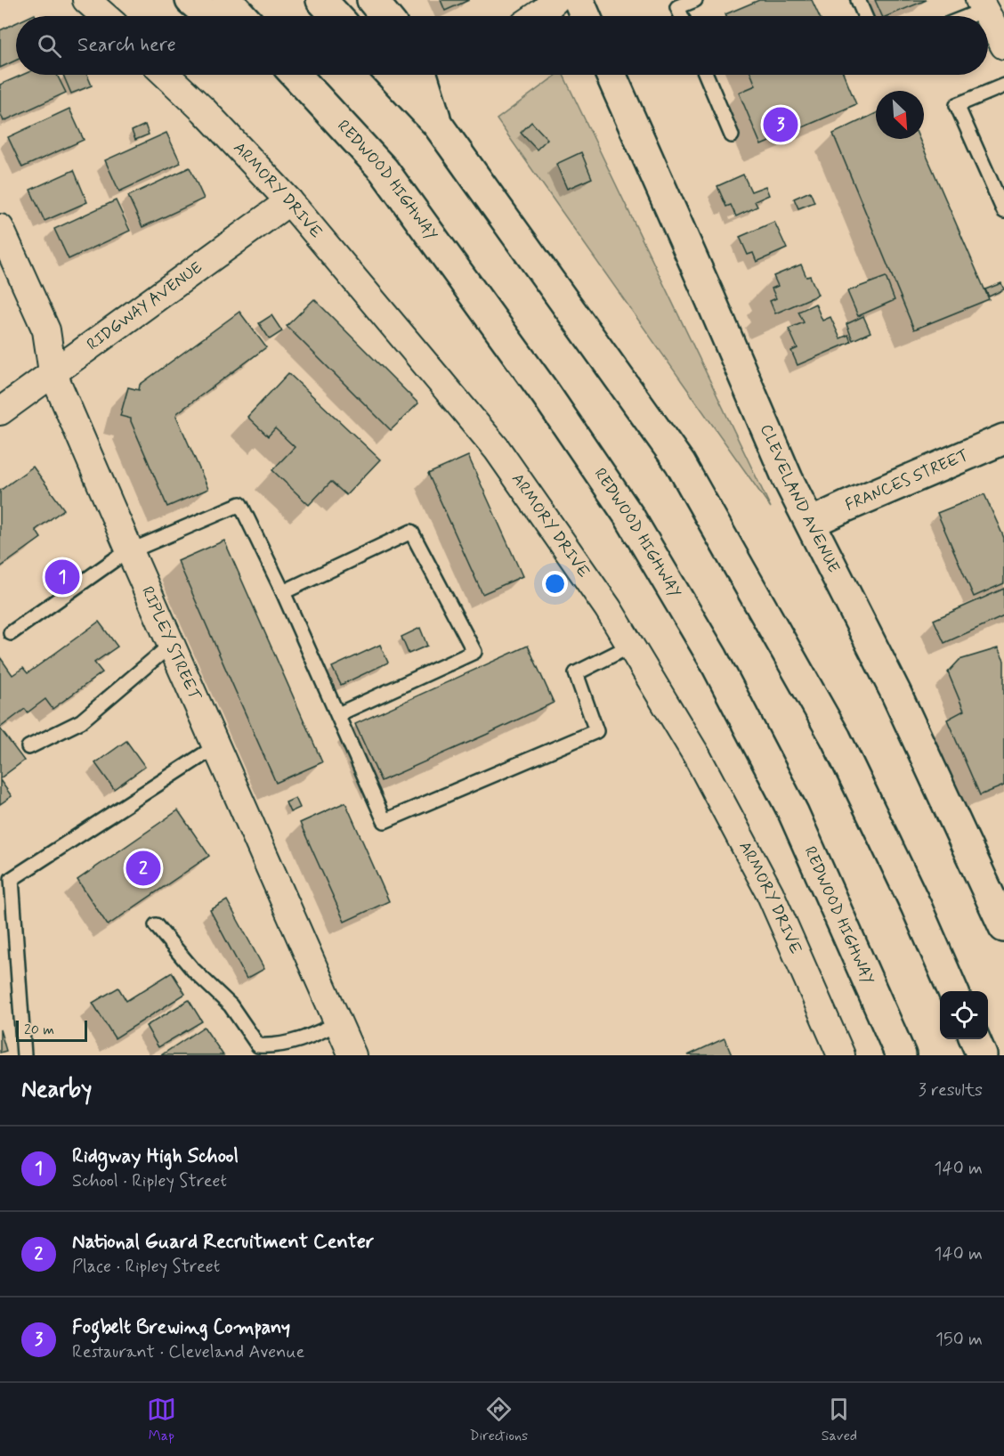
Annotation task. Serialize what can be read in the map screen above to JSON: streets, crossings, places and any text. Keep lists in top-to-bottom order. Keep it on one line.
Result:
{"streets":{"main road":["REDWOOD HIGHWAY","FRANCES STREET","CLEVELAND AVENUE"],"street":["ARMORY DRIVE","RIDGWAY AVENUE","RIPLEY STREET"]},"crossings":[["ARMORY DRIVE","RIDGWAY AVENUE"],["RIDGWAY AVENUE","RIPLEY STREET"],["FRANCES STREET","CLEVELAND AVENUE"]],"scale_bar":"20 m","north":"bottom right","page":{"search":"Search here","pins":["3","1","2"],"scale":"20 m","heading":["Nearby","3 results"],"list":[{"mark":"1","name":"Ridgway High School","note":"School · Ripley Street","value":"140 m"},{"mark":"2","name":"National Guard Recruitment Center","note":"Place · Ripley Street","value":"140 m"},{"mark":"3","name":"Fogbelt Brewing Company","note":"Restaurant · Cleveland Avenue","value":"150 m"}],"nav":["Map","Directions","Saved"]}}
